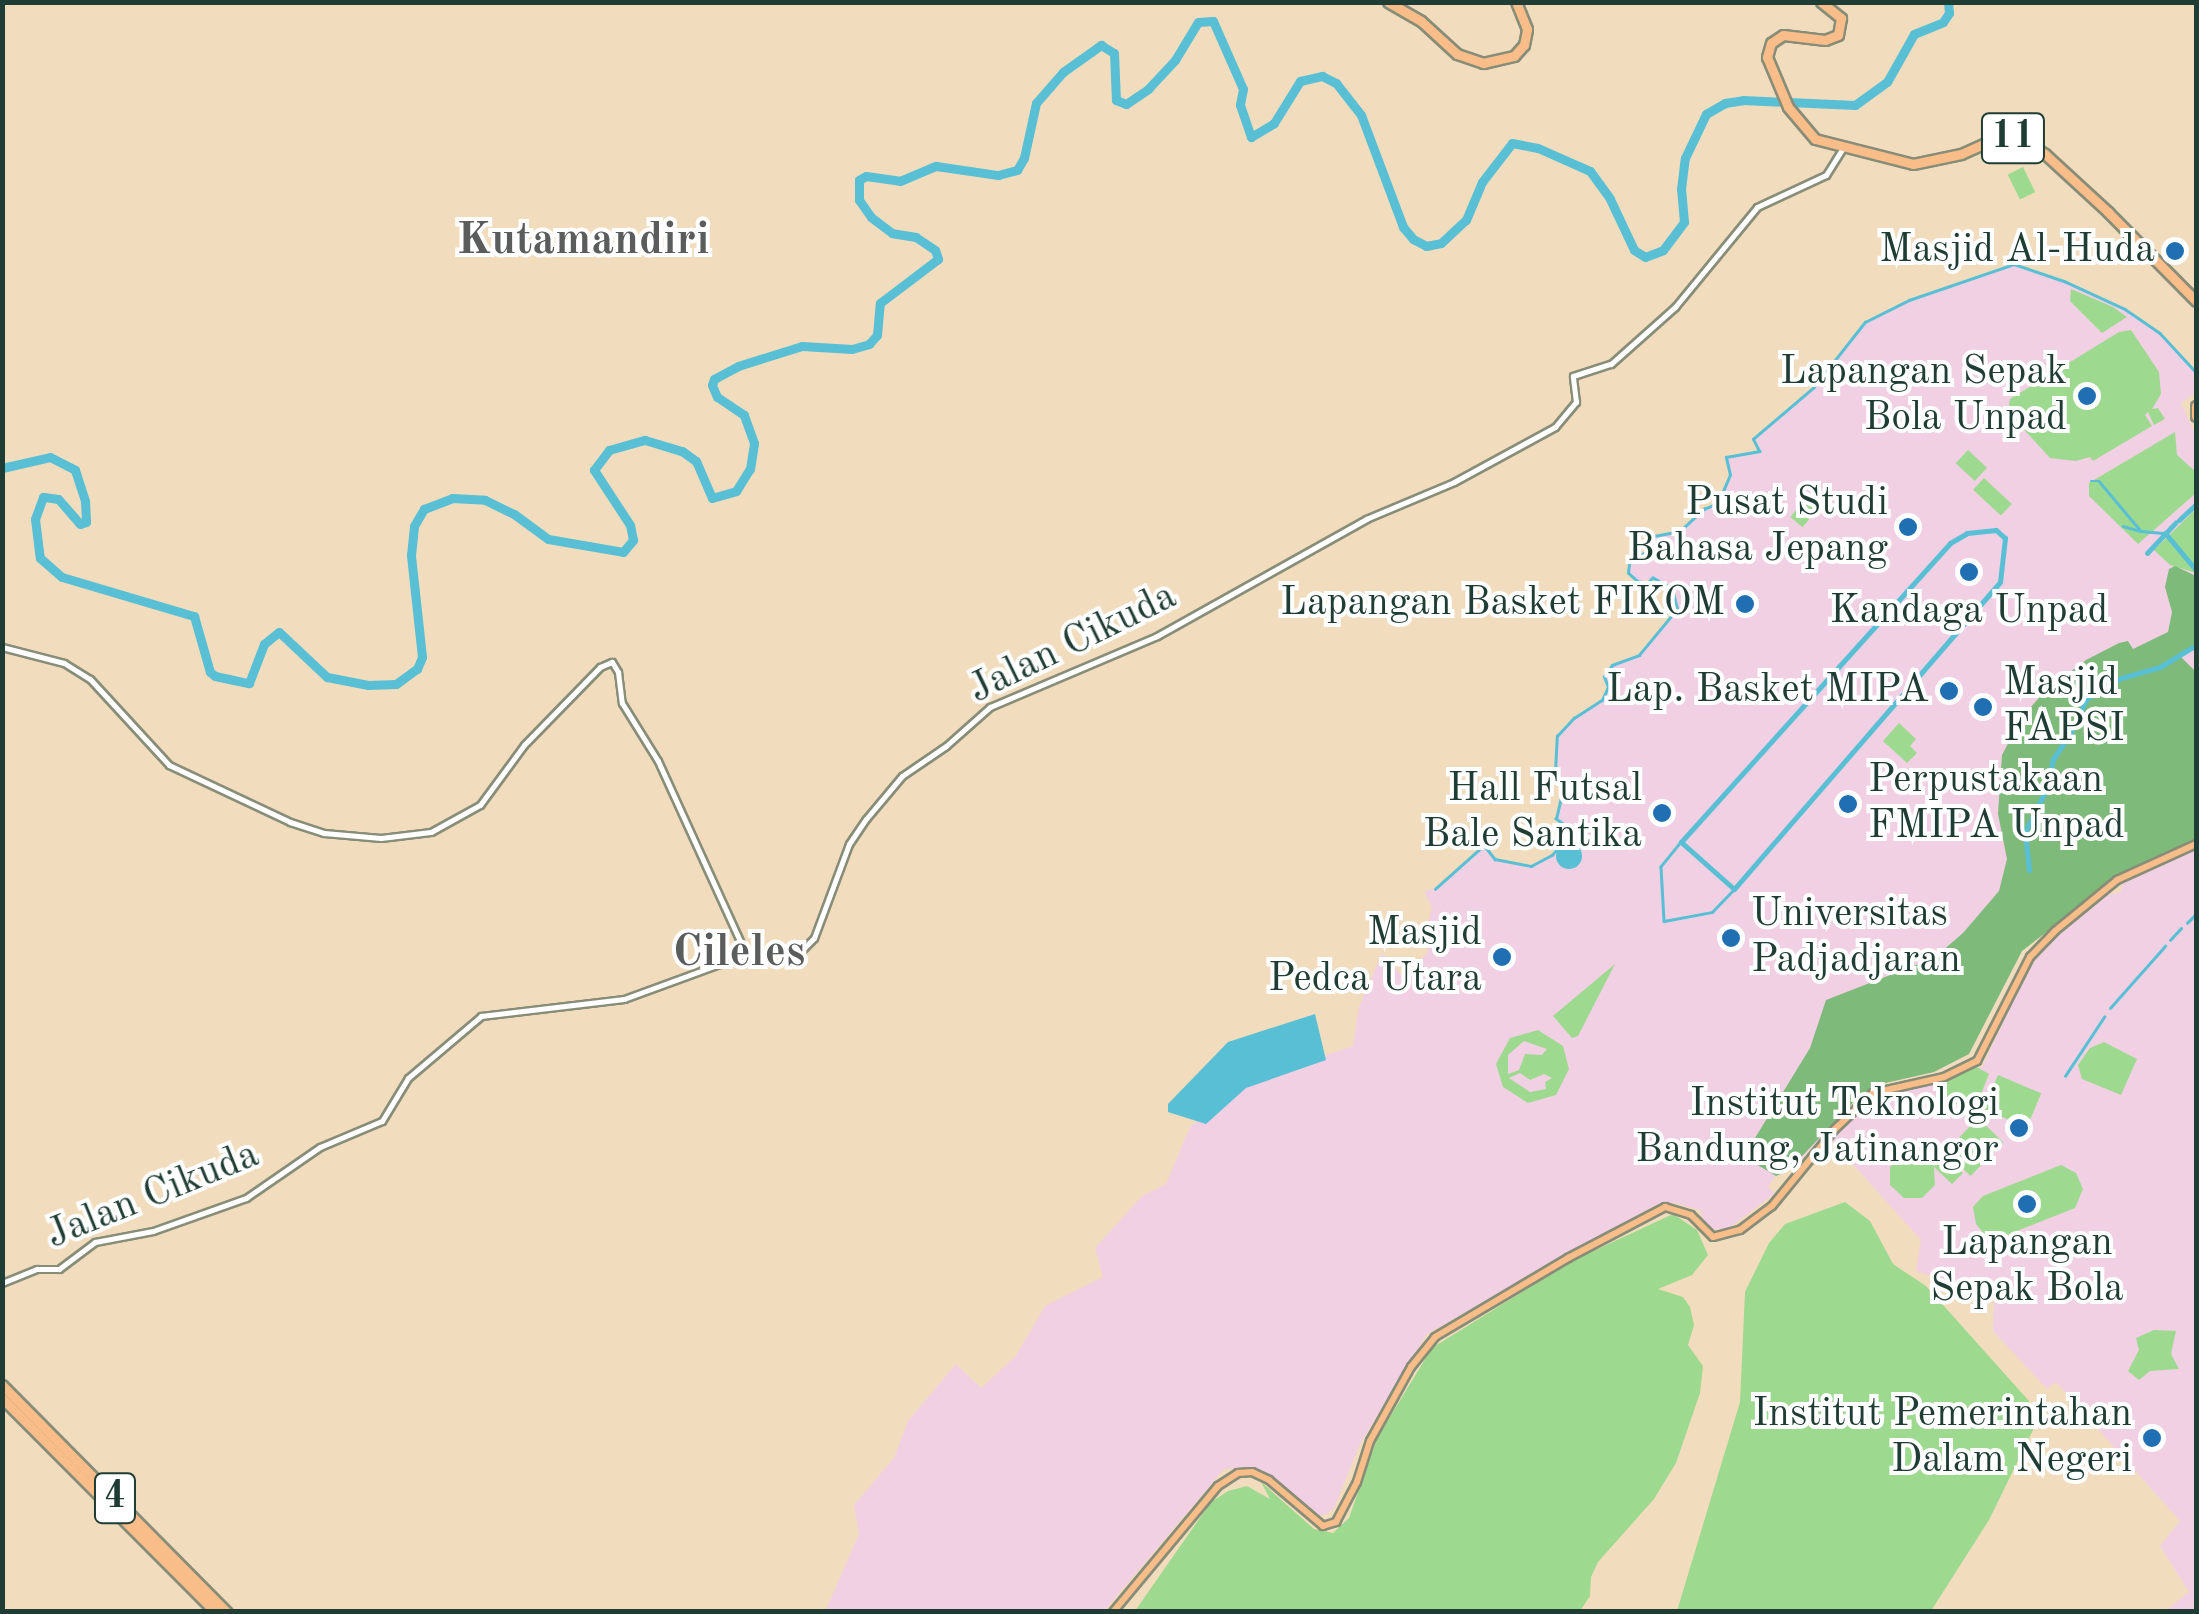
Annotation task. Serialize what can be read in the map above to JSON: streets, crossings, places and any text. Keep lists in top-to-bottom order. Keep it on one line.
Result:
{"streets":{"highway":["11","4"],"street":["Jalan Cikuda"]},"crossings":[["11","Jalan Cikuda"]],"districts":["Kutamandiri","Cileles"],"places":["Masjid Al-Huda","Lapangan Sepak Bola Unpad","Pusat Studi Bahasa Jepang","Kandaga Unpad","Lapangan Basket FIKOM","Lap. Basket MIPA","Masjid FAPSI","Perpustakaan FMIPA Unpad","Hall Futsal Bale Santika","Universitas Padjadjaran","Masjid Pedca Utara","Institut Teknologi Bandung, Jatinangor","Lapangan Sepak Bola","Institut Pemerintahan Dalam Negeri"]}
